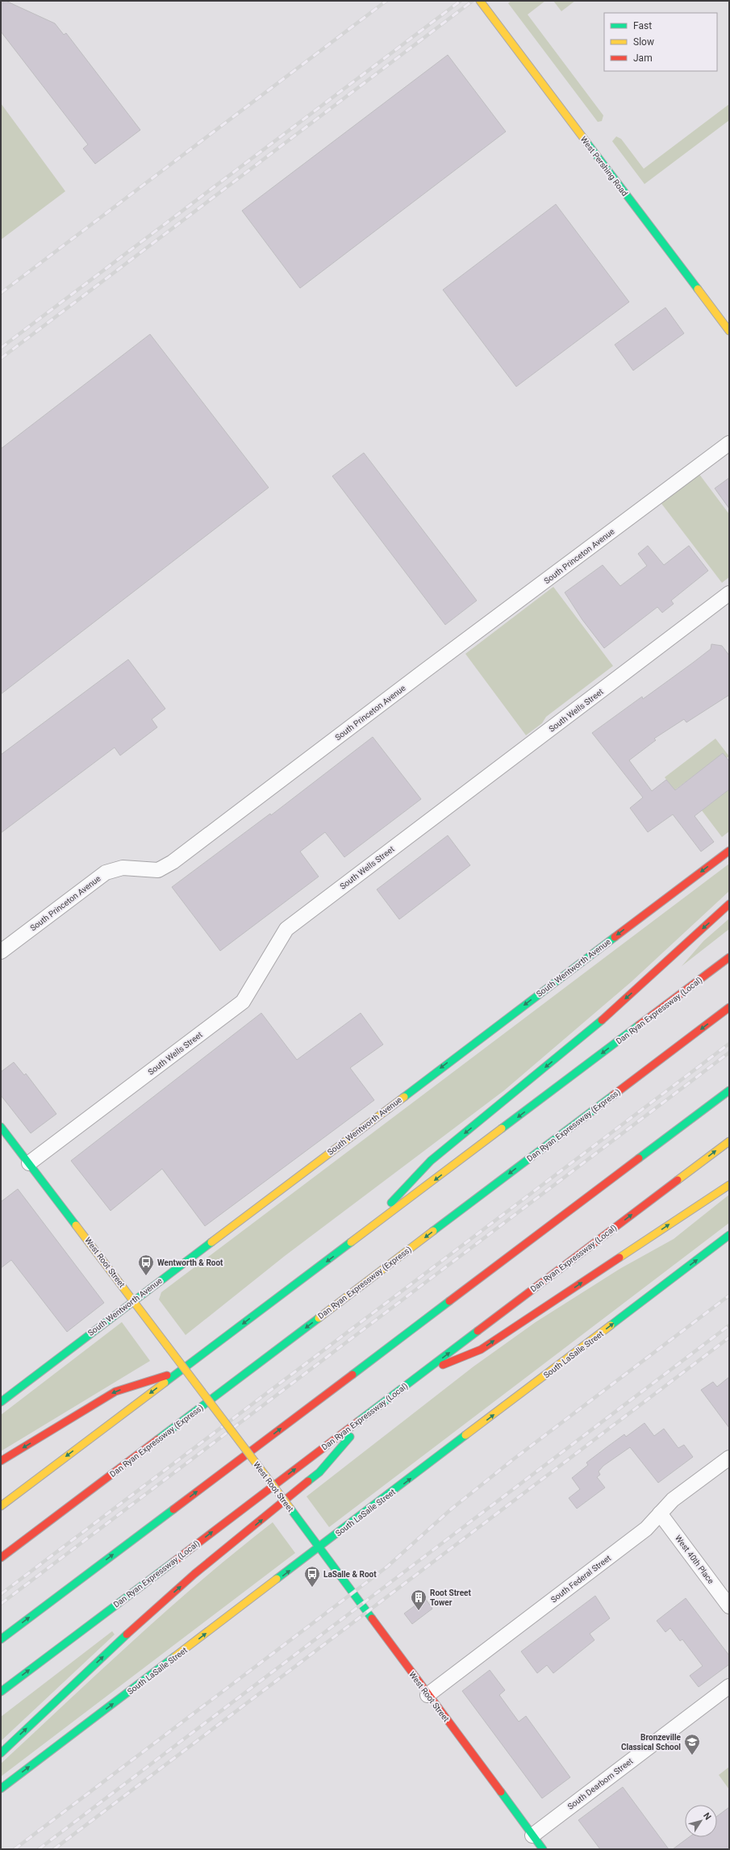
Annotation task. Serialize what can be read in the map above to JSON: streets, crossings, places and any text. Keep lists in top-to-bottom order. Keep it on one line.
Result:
{"streets":{"main road":["West Pershing Road","South Wentworth Avenue","Dan Ryan Expressway (Local)","Dan Ryan Expressway (Express)","West Root Street","South LaSalle Street"],"street":["South Princeton Avenue","South Wells Street","West 40th Place","South Federal Street","South Dearborn Street"]},"crossings":[["South Wells Street","West Root Street"],["South Wentworth Avenue","West Root Street"],["West Root Street","South LaSalle Street"],["West Root Street","South Federal Street"],["West Root Street","South Dearborn Street"],["West 40th Place","South Federal Street"]],"places":{"bus stop":["Wentworth & Root","LaSalle & Root"],"building":["Root Street Tower"],"school or university":["Bronzeville Classical School"]},"legend":["Fast","Slow","Jam"],"north":"top right"}
